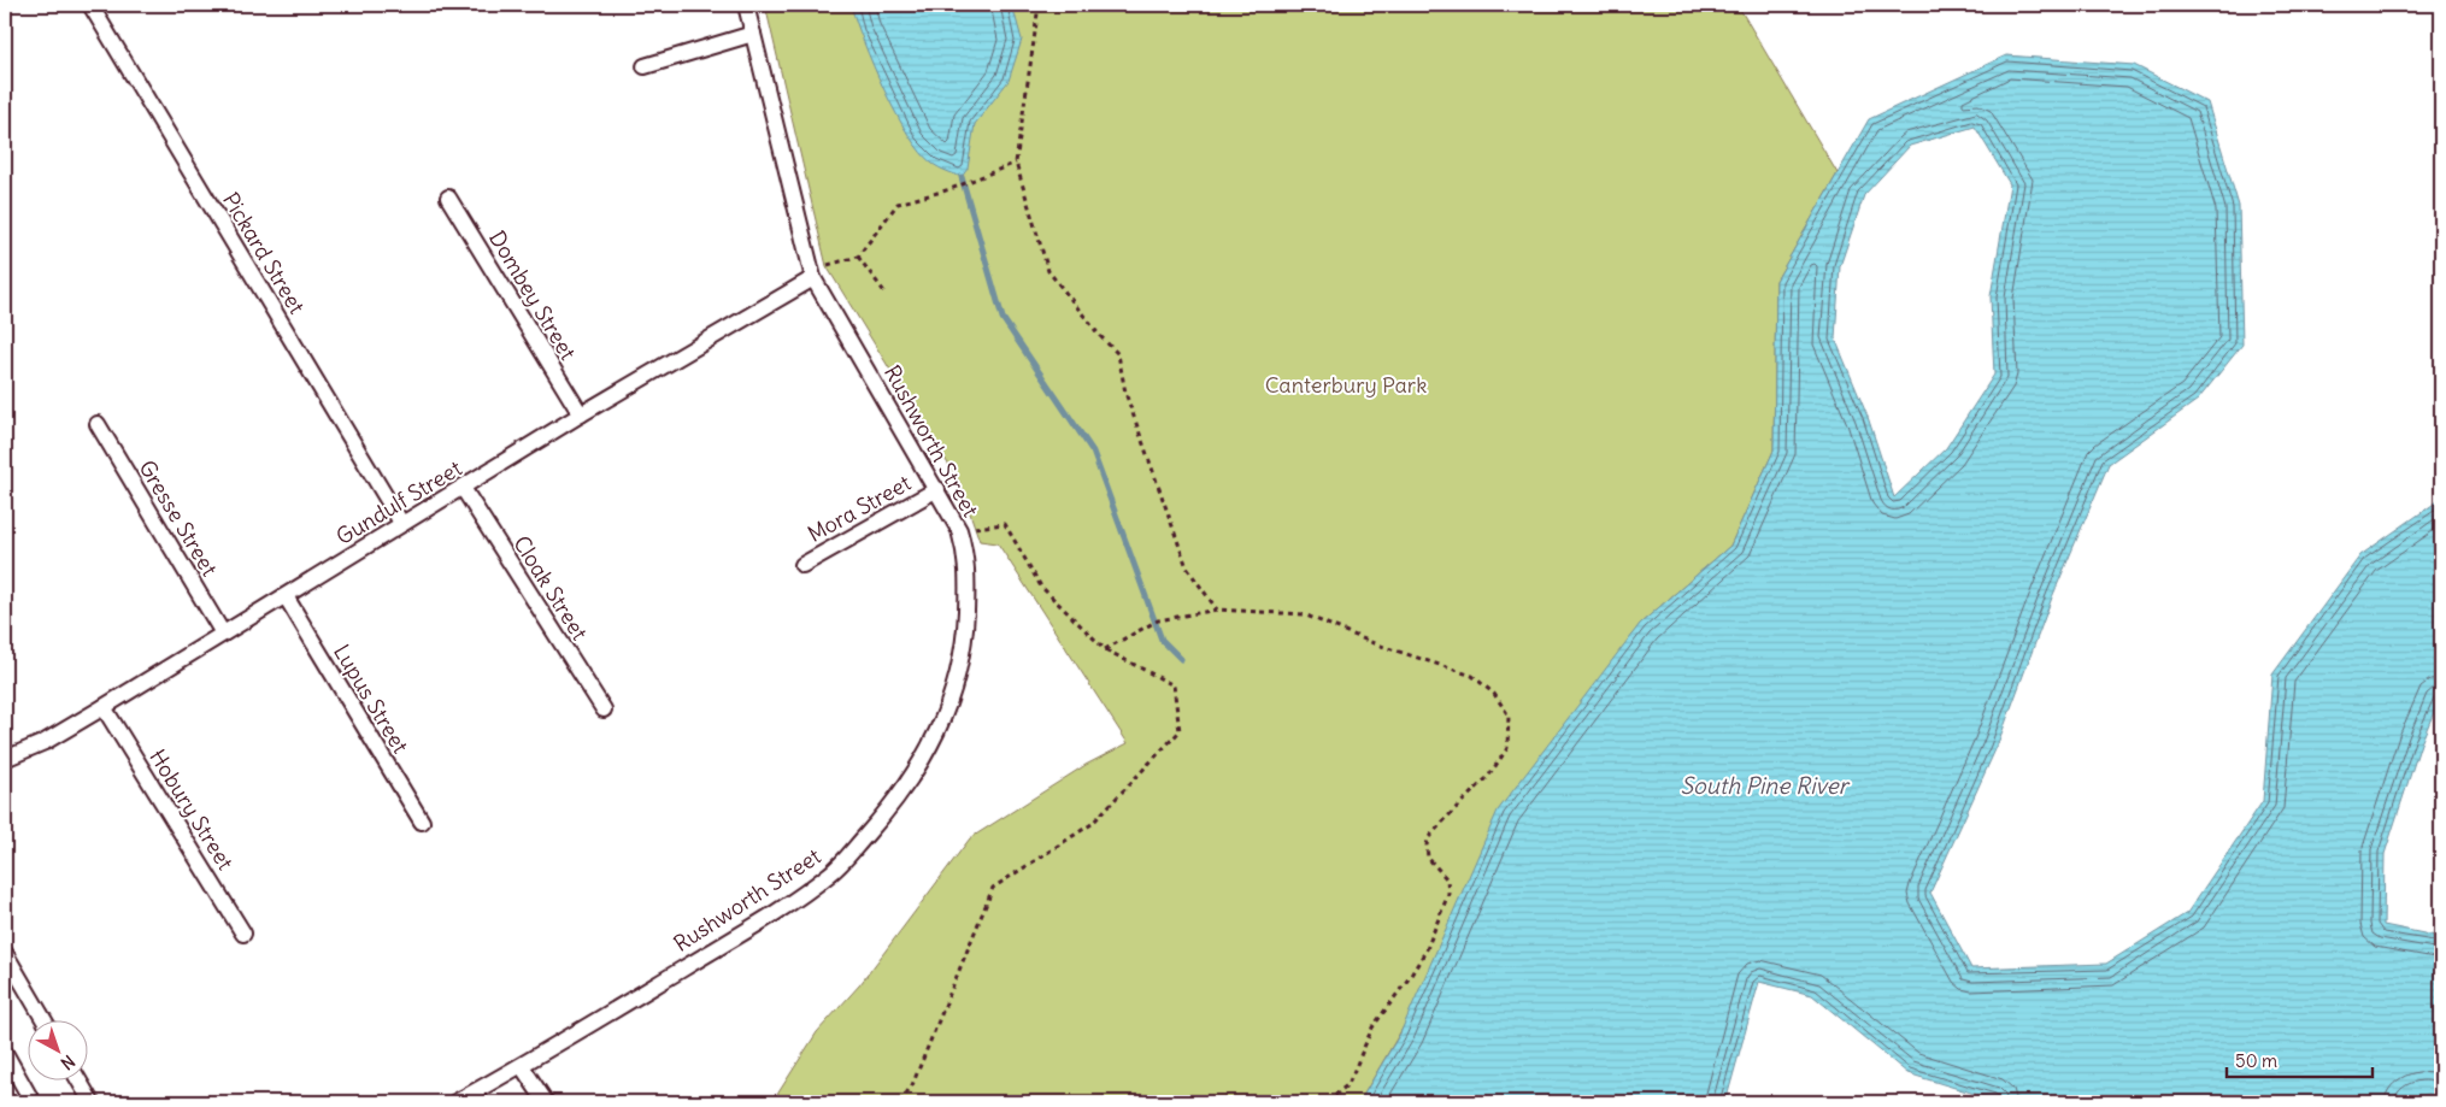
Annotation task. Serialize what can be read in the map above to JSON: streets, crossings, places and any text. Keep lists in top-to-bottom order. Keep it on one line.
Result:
{"streets":{"street":["Pickard Street","Dombey Street","Rushworth Street","Gundulf Street","Mora Street","Gresse Street","Cloak Street","Lupus Street","Hobury Street"]},"crossings":[["Pickard Street","Gundulf Street"],["Dombey Street","Gundulf Street"],["Rushworth Street","Gundulf Street"],["Rushworth Street","Mora Street"],["Gundulf Street","Gresse Street"],["Gundulf Street","Cloak Street"],["Gundulf Street","Lupus Street"],["Gundulf Street","Hobury Street"]],"water":["South Pine River"],"parks":["Canterbury Park"],"scale_bar":"50 m","north":"bottom right"}
